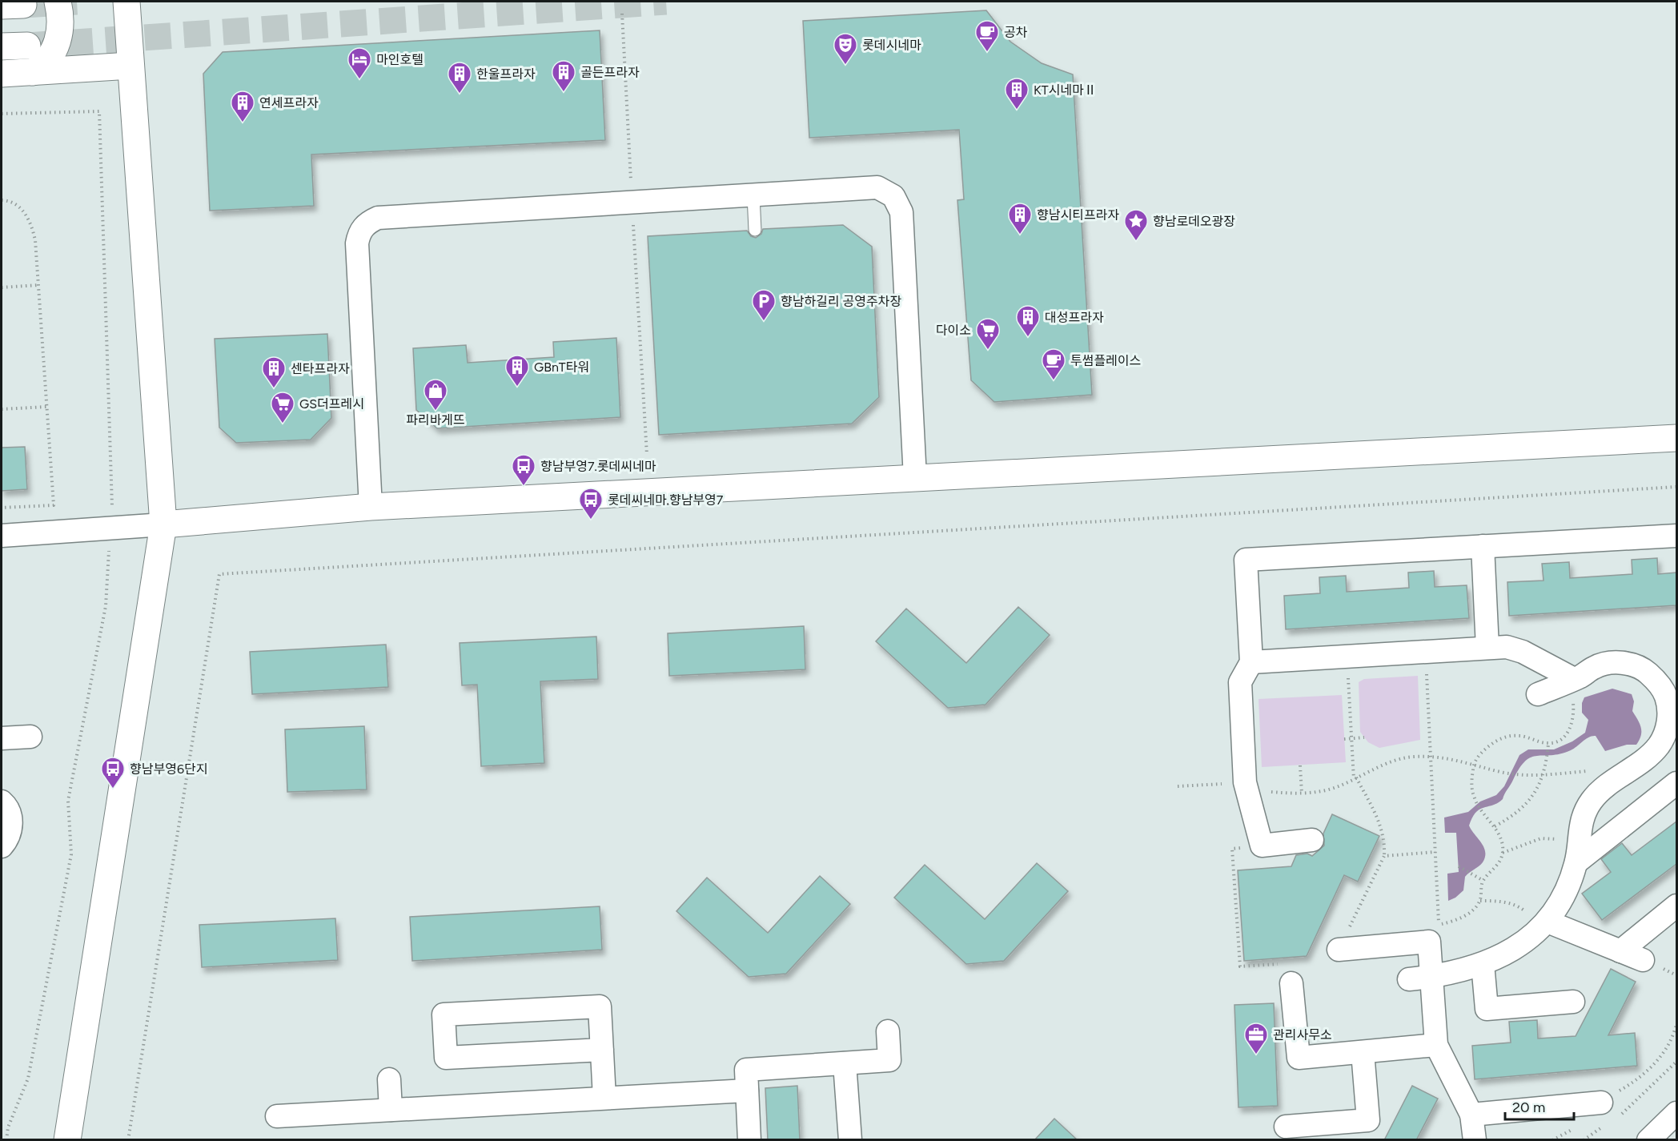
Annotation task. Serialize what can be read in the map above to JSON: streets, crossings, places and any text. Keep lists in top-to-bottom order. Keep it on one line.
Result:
{"places":{"cafe":["공차","투썸플레이스"],"theatre":["롯데시네마"],"hotel":["마인호텔"],"building":["골든프라자","한울프라자","KT시네마Ⅱ","연세프라자","향남시티프라자","대성프라자","GBnT타워","센타프라자"],"place":["향남로데오광장"],"parking":["향남하길리 공영주차장"],"supermarket":["다이소","GS더프레시"],"shop":["파리바게뜨"],"bus stop":["향남부영7.롯데씨네마","롯데씨네마.향남부영7","향남부영6단지"],"office":["관리사무소"]},"scale_bar":"20 m"}
